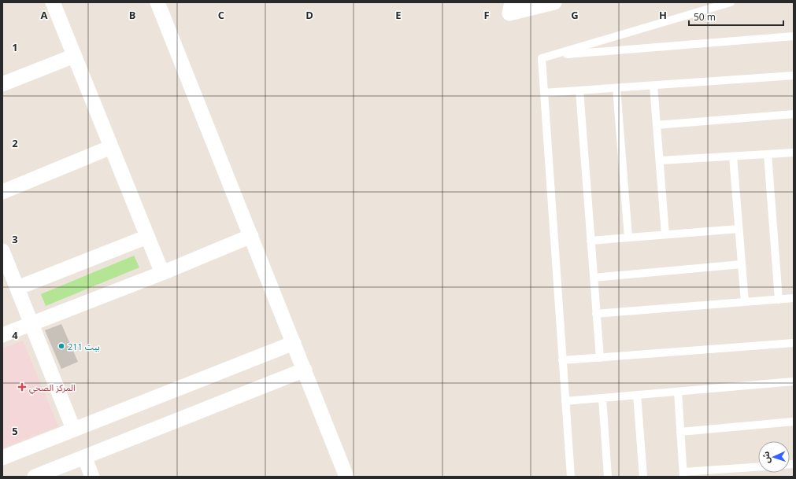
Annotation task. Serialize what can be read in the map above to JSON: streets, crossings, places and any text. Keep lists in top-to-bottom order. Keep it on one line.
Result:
{"places":{"other":["بيت 211"],"health":["المركز الصحي"]},"scale_bar":"50 m","north":"left","grid":{"columns":["A","B","C","D","E","F","G","H"],"rows":["1","2","3","4","5"]}}
